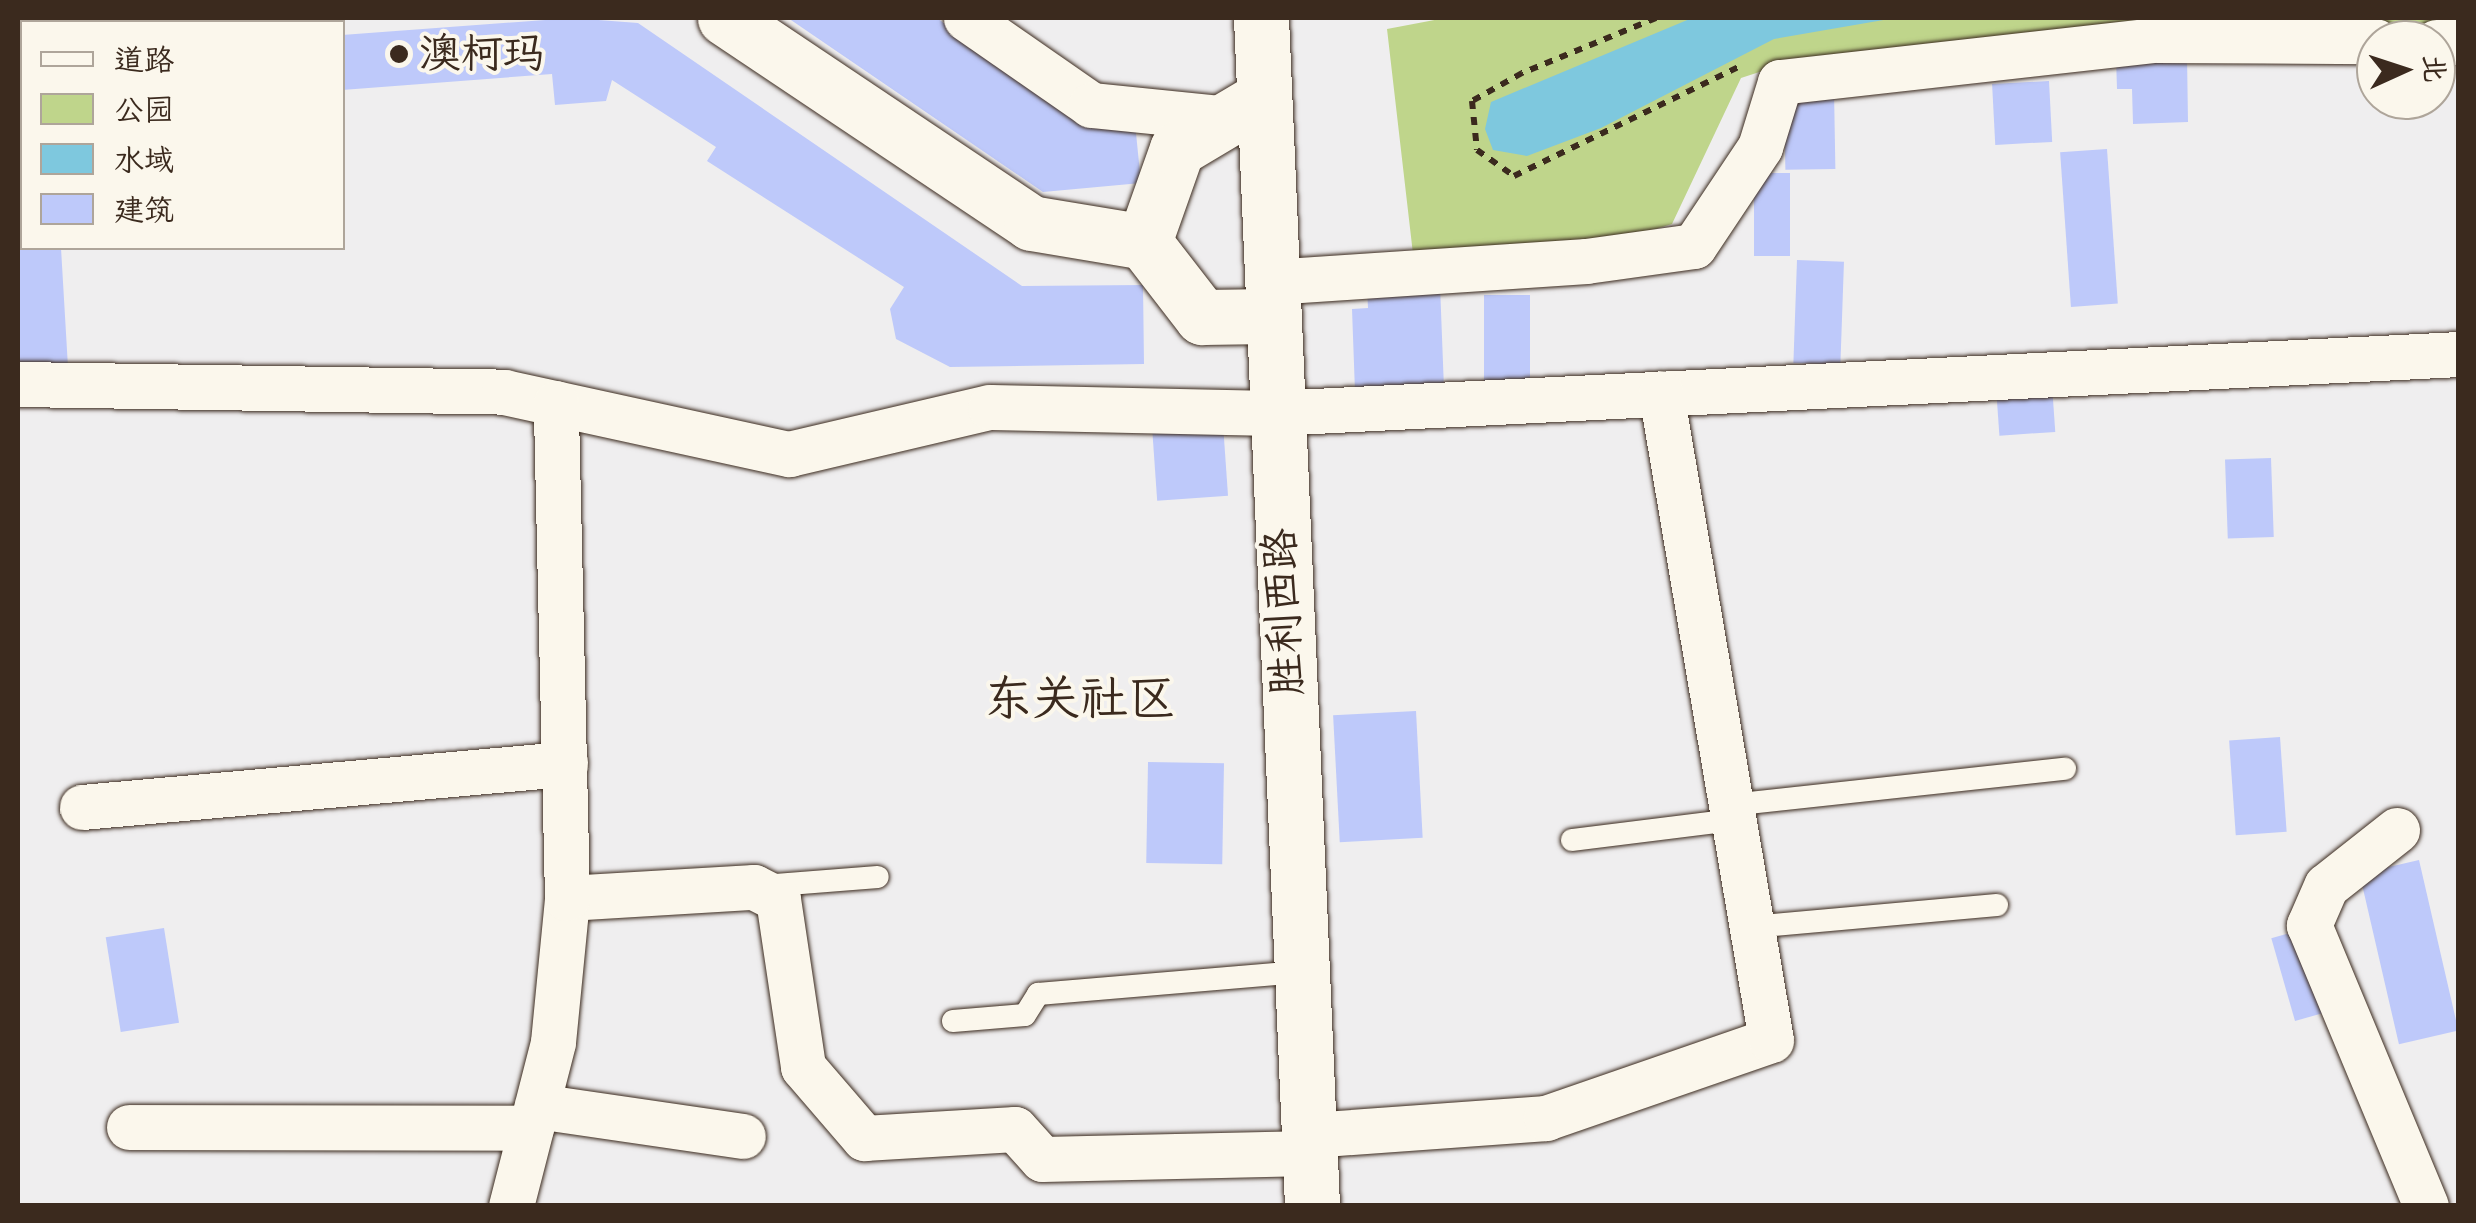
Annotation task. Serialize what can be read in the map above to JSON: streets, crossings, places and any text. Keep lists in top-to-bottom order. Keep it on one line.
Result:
{"streets":{"main road":["胜利西路"]},"districts":["东关社区"],"places":["澳柯玛"],"legend":["道路","公园","水域","建筑"],"north":"right"}
